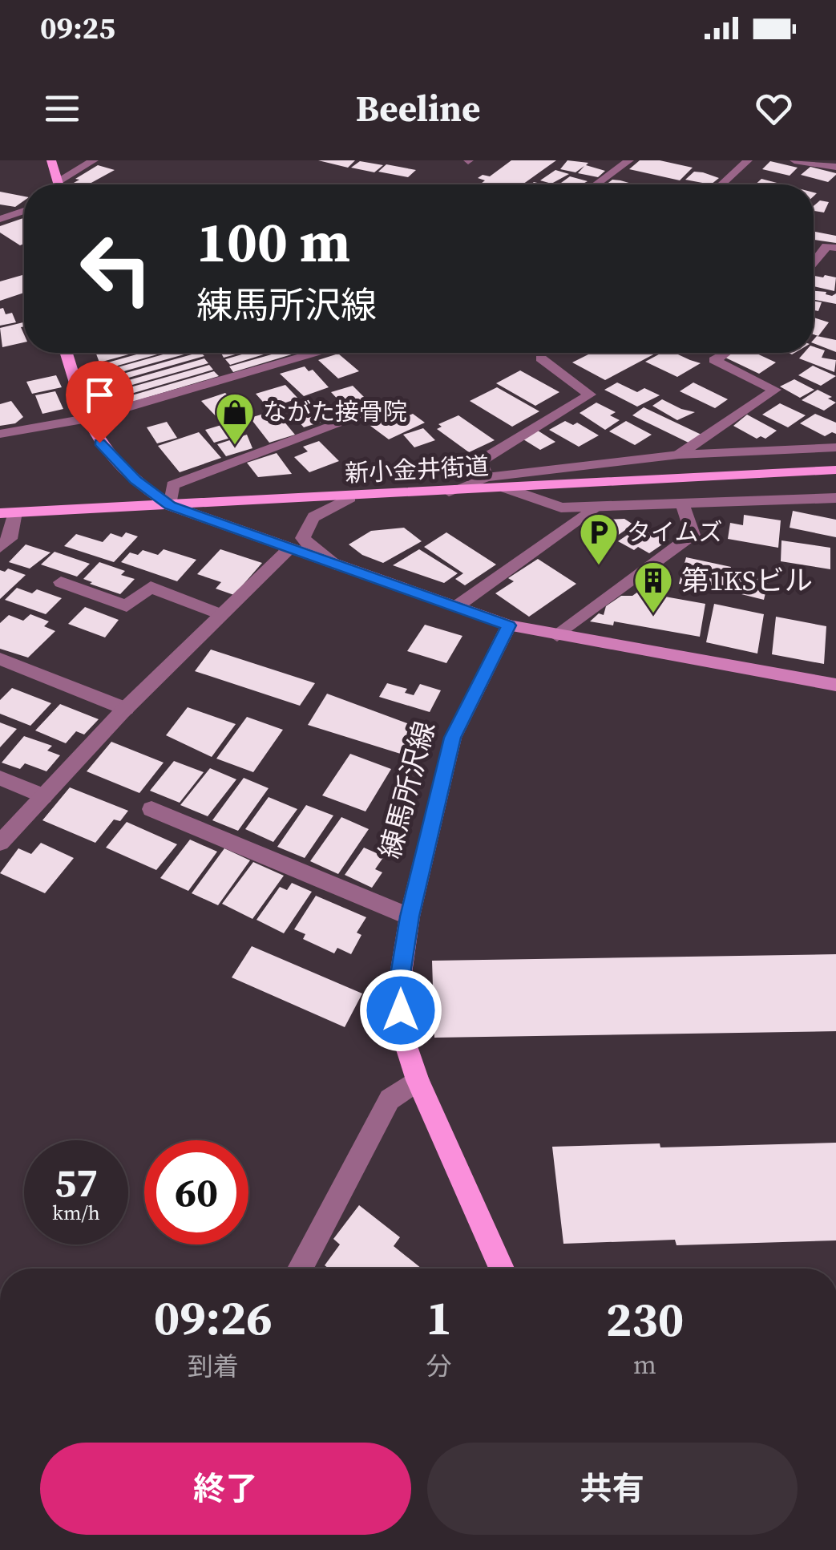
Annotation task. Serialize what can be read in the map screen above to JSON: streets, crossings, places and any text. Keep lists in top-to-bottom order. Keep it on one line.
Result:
{"streets":{"main road":["新小金井街道","練馬所沢線"]},"places":{"shop":["ながた接骨院"],"parking":["タイムズ"],"building":["第1KSビル"]},"page":{"status":"09:25","header":"Beeline","turn":["100 m","練馬所沢線"],"speed":"57 km/h","limit":"60","eta":["09:26","到着","1","分","230","m"],"buttons":["終了","共有"]}}
